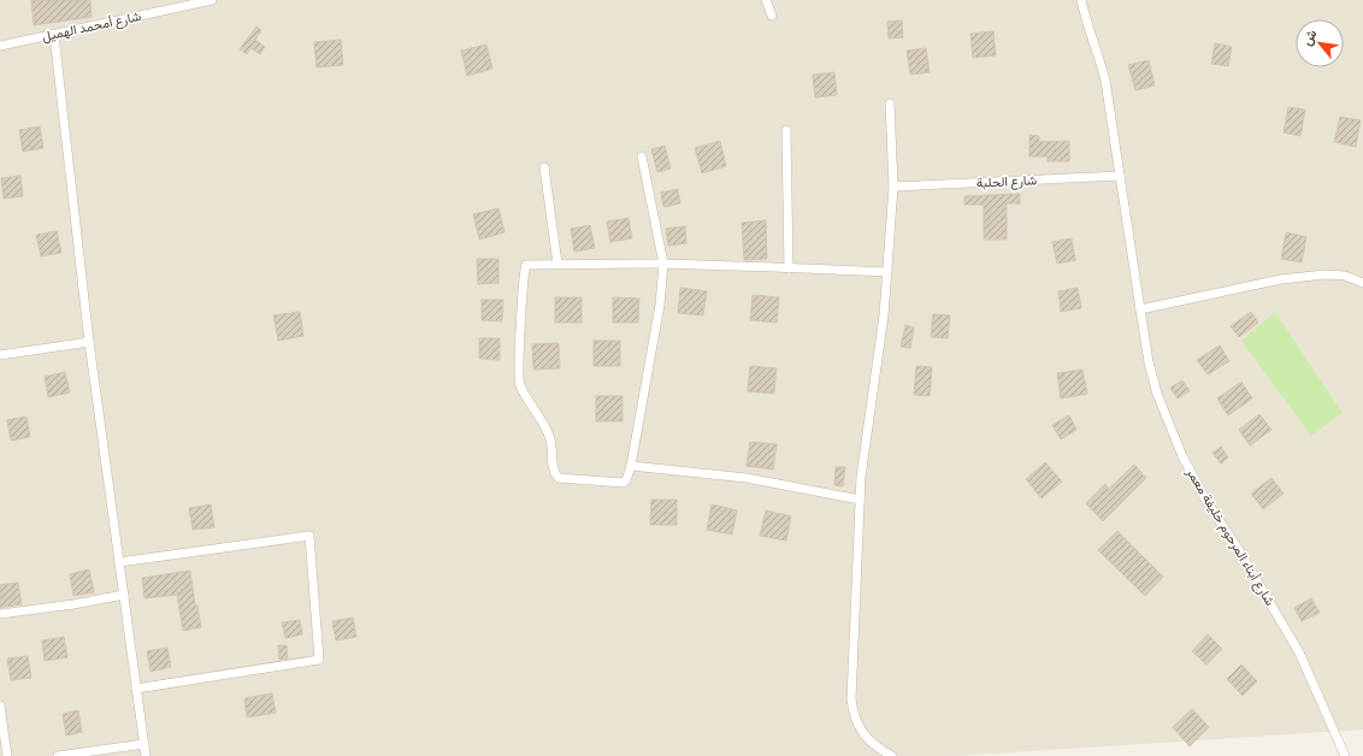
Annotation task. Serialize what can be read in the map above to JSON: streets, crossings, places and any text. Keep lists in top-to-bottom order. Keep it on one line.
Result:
{"streets":{"street":["شارع أمحمد الهميل","شارع الحلبة","شارع أبناء المرحوم خليفة معمر"]},"crossings":[["شارع الحلبة","شارع أبناء المرحوم خليفة معمر"]],"north":"top left"}
